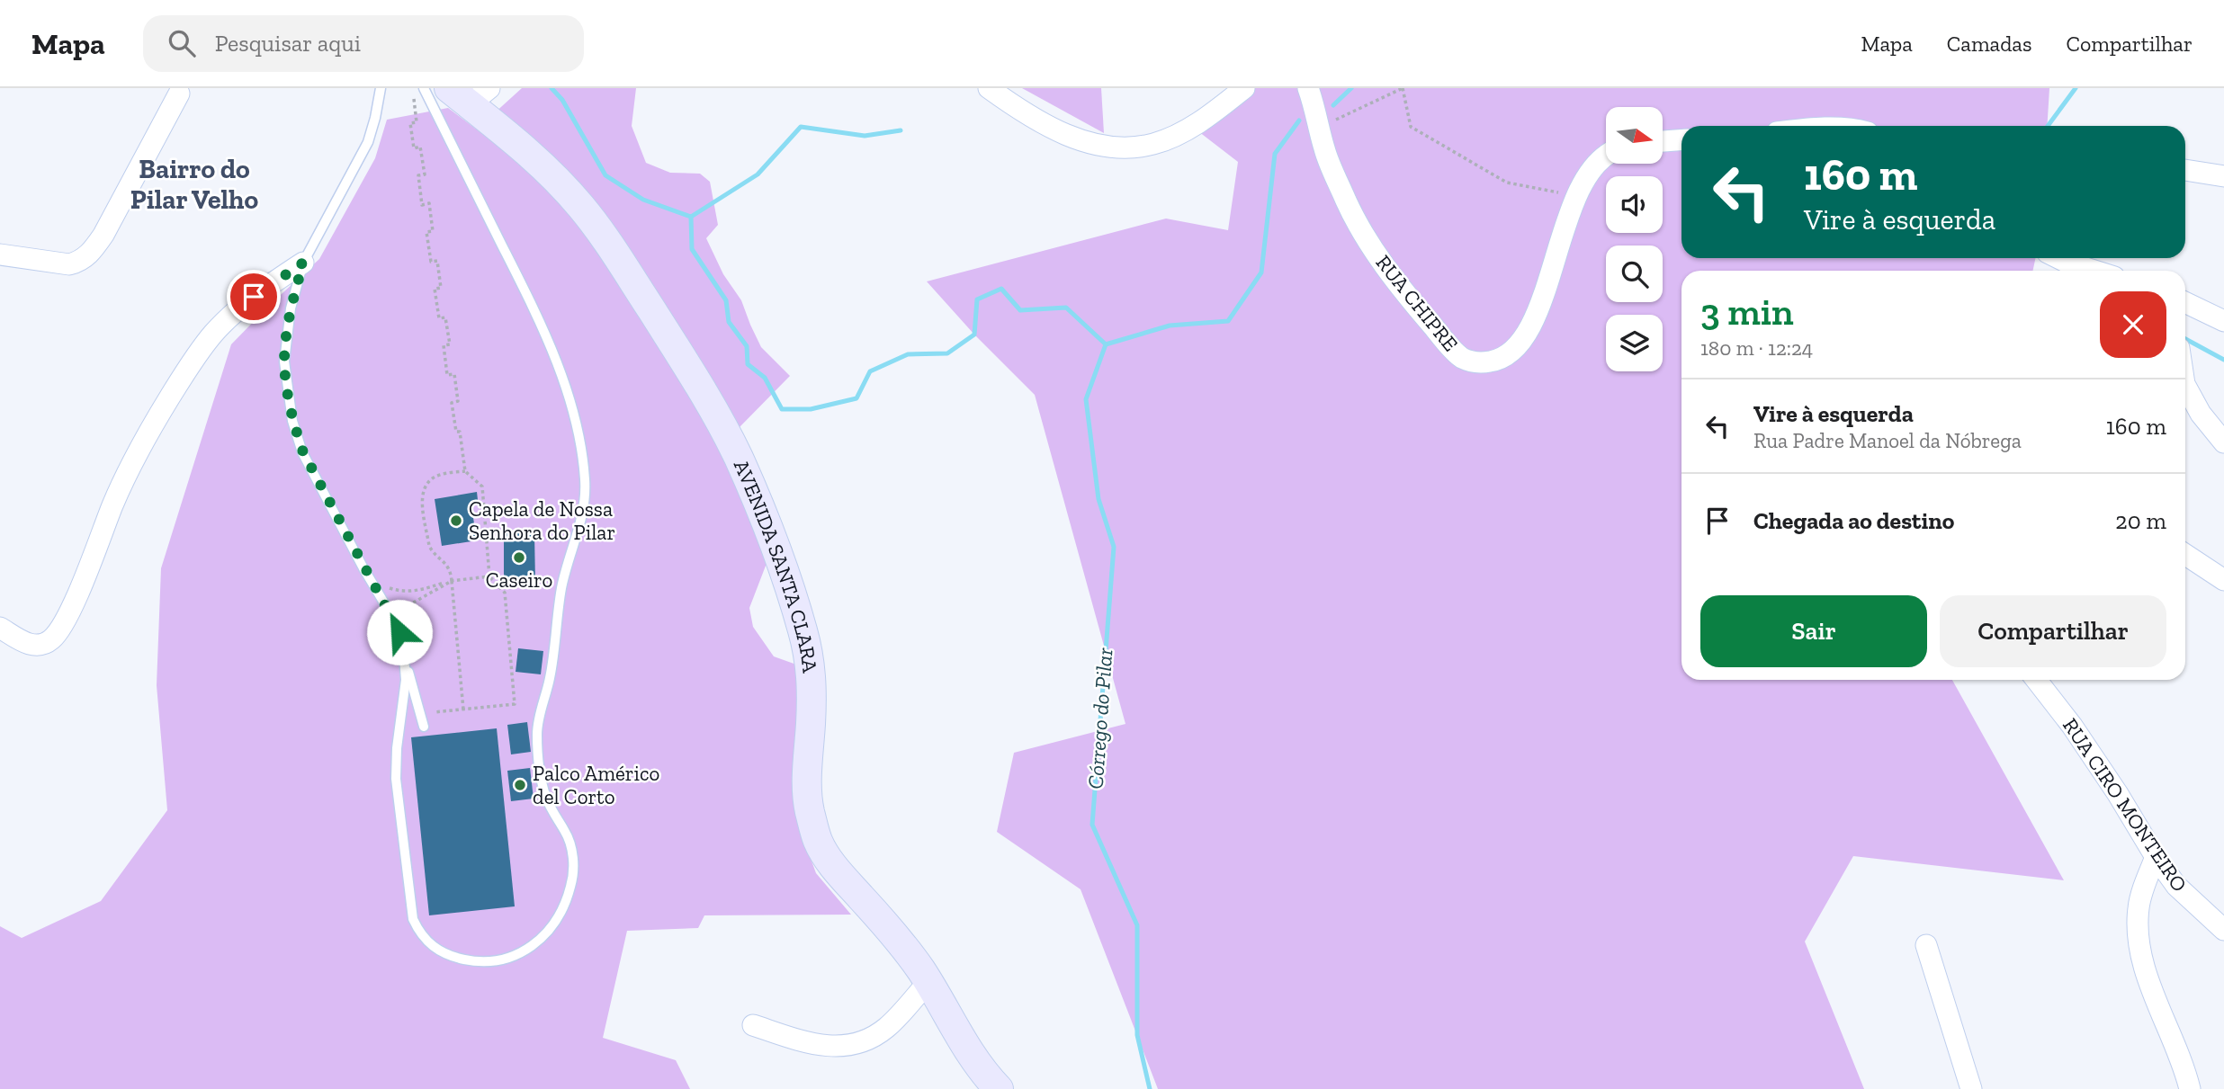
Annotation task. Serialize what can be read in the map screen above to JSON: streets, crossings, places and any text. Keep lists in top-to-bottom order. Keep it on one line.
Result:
{"streets":{"street":["RUA CHIPRE","AVENIDA SANTA CLARA","RUA CIRO MONTEIRO"]},"districts":["Bairro do Pilar Velho"],"water":["Córrego do Pilar"],"places":["Capela de Nossa Senhora do Pilar","Caseiro","Palco Américo del Corto"],"north":"right","page":{"header":"Mapa","search":"Pesquisar aqui","nav":["Mapa","Camadas","Compartilhar"],"turn":["160 m","Vire à esquerda"],"heading":["3 min","180 m · 12:24"],"list":[{"name":"Vire à esquerda","note":"Rua Padre Manoel da Nóbrega","value":"160 m"},{"name":"Chegada ao destino","value":"20 m"}],"buttons":["Sair","Compartilhar"]}}
